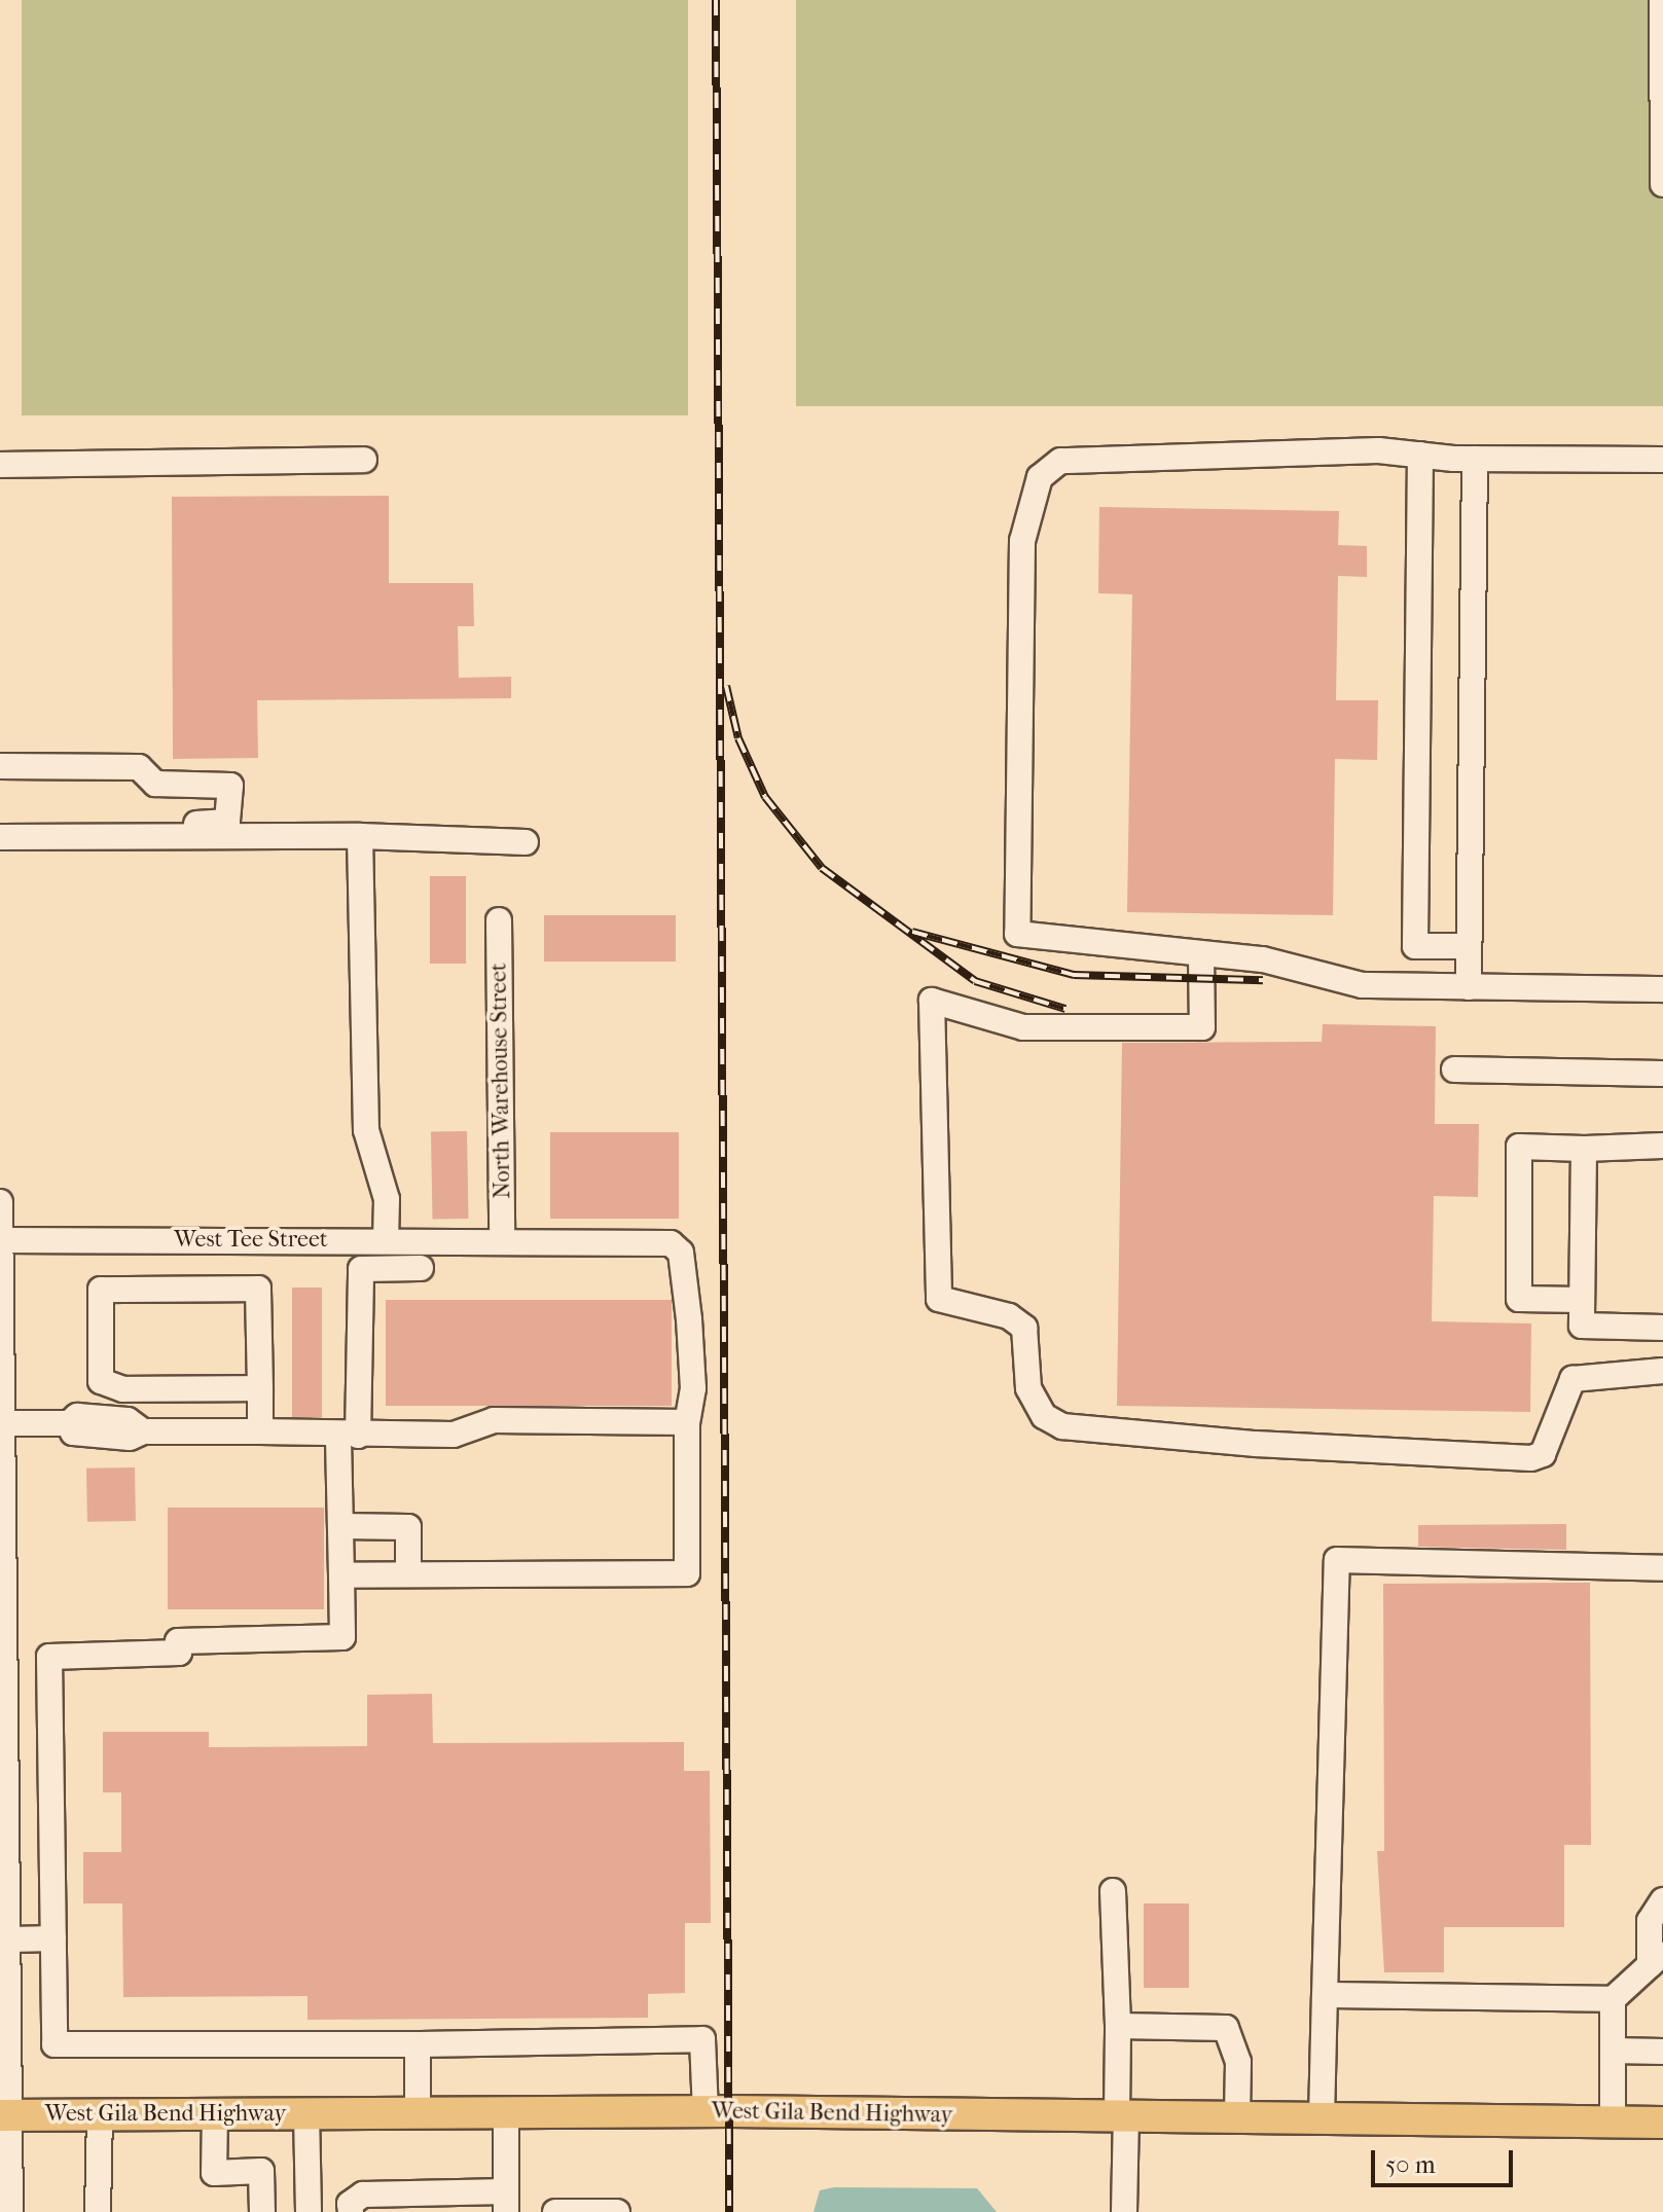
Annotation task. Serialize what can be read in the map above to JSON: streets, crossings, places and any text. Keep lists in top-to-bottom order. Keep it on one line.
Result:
{"streets":{"main road":["West Gila Bend Highway"],"street":["North Warehouse Street","West Tee Street"]},"crossings":[["North Warehouse Street","West Tee Street"]],"scale_bar":"50 m"}
